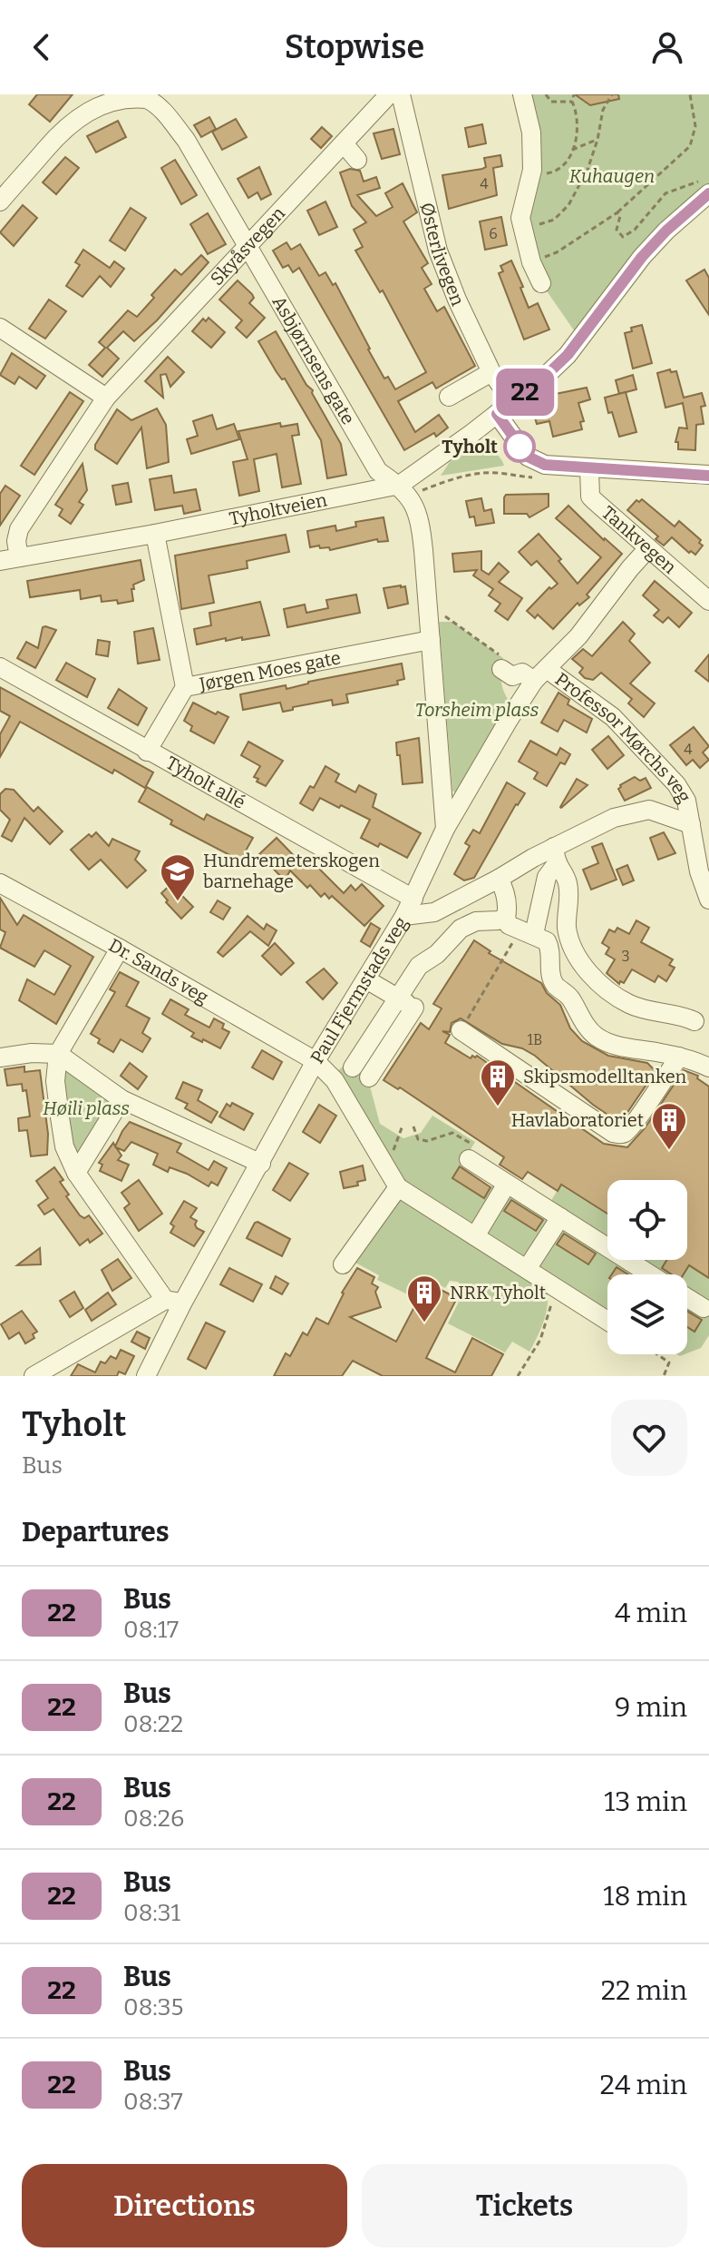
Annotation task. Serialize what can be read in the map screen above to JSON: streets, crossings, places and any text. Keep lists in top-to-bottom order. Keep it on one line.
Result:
{"streets":{"street":["Skyåsvegen","Østerlivegen","Asbjørnsens gate","Tyholtveien","Tankvegen","Jørgen Moes gate","Professor Mørchs veg","Tyholt allé","Dr. Sands veg","Paul Fjermstads veg"]},"crossings":[["Skyåsvegen","Asbjørnsens gate"],["Skyåsvegen","Tyholtveien"],["Asbjørnsens gate","Tyholtveien"],["Tankvegen","Paul Fjermstads veg"],["Jørgen Moes gate","Tyholt allé"],["Professor Mørchs veg","Paul Fjermstads veg"],["Tyholt allé","Paul Fjermstads veg"],["Dr. Sands veg","Paul Fjermstads veg"]],"parks":["Kuhaugen","Torsheim plass","Høili plass"],"places":{"other":["Tyholt"],"school or university":["Hundremeterskogen barnehage"],"building":["Skipsmodelltanken","Havlaboratoriet","NRK Tyholt"]},"lines":["bus line 22"],"house_numbers":["4","6","4","3","1B"],"page":{"header":"Stopwise","on_map":"22","heading":[["Tyholt","Bus"],"Departures"],"list":[{"mark":"22","name":"Bus","note":"08:17","value":"4 min"},{"mark":"22","name":"Bus","note":"08:22","value":"9 min"},{"mark":"22","name":"Bus","note":"08:26","value":"13 min"},{"mark":"22","name":"Bus","note":"08:31","value":"18 min"},{"mark":"22","name":"Bus","note":"08:35","value":"22 min"},{"mark":"22","name":"Bus","note":"08:37","value":"24 min"}],"buttons":["Directions","Tickets"]}}
